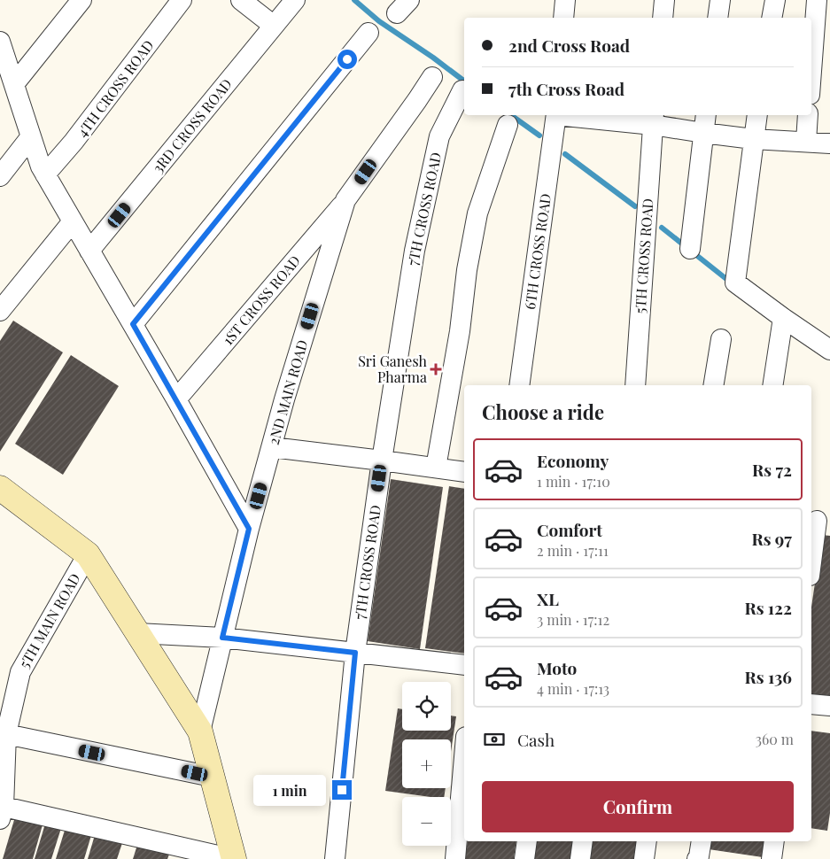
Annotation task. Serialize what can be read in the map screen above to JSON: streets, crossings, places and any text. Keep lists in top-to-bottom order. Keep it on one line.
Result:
{"streets":{"street":["4TH CROSS ROAD","3RD CROSS ROAD","7TH CROSS ROAD","6TH CROSS ROAD","5TH CROSS ROAD","1ST CROSS ROAD","2ND MAIN ROAD","5TH MAIN ROAD"]},"crossings":[["1ST CROSS ROAD","2ND MAIN ROAD"]],"places":{"health":["Sri Ganesh Pharma"]},"page":{"banner":["2nd Cross Road","7th Cross Road"],"heading":"Choose a ride","list":[{"name":"Economy","note":"1 min · 17:10","value":"Rs 72"},{"name":"Comfort","note":"2 min · 17:11","value":"Rs 97"},{"name":"XL","note":"3 min · 17:12","value":"Rs 122"},{"name":"Moto","note":"4 min · 17:13","value":"Rs 136"}],"map_buttons":["+","−"],"pay":["Cash","360 m"],"buttons":"Confirm","bubble":"1 min"}}
